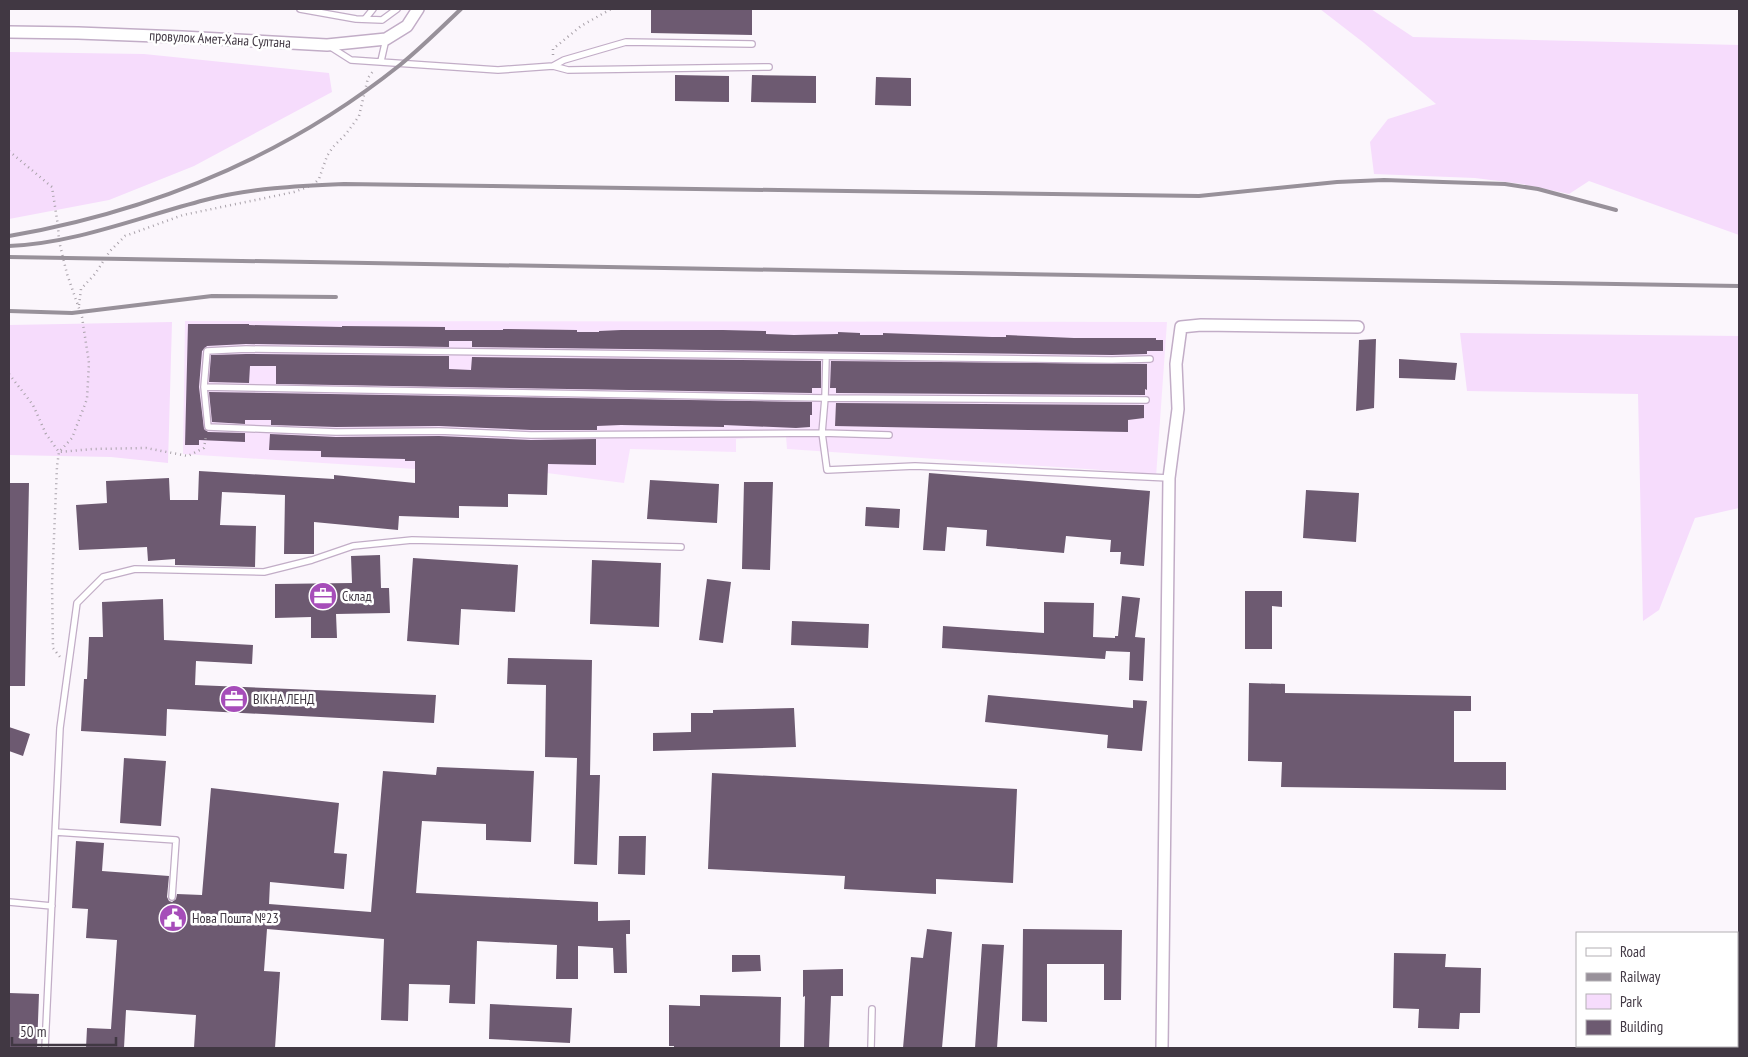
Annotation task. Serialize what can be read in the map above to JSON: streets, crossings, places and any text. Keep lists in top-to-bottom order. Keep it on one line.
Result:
{"streets":{"street":["провулок Амет-Хана Султана"]},"places":{"office":["Склад","ВІКНА ЛЕНД"],"public building":["Нова Пошта №23"]},"legend":["Road","Railway","Park","Building"],"scale_bar":"50 m"}
